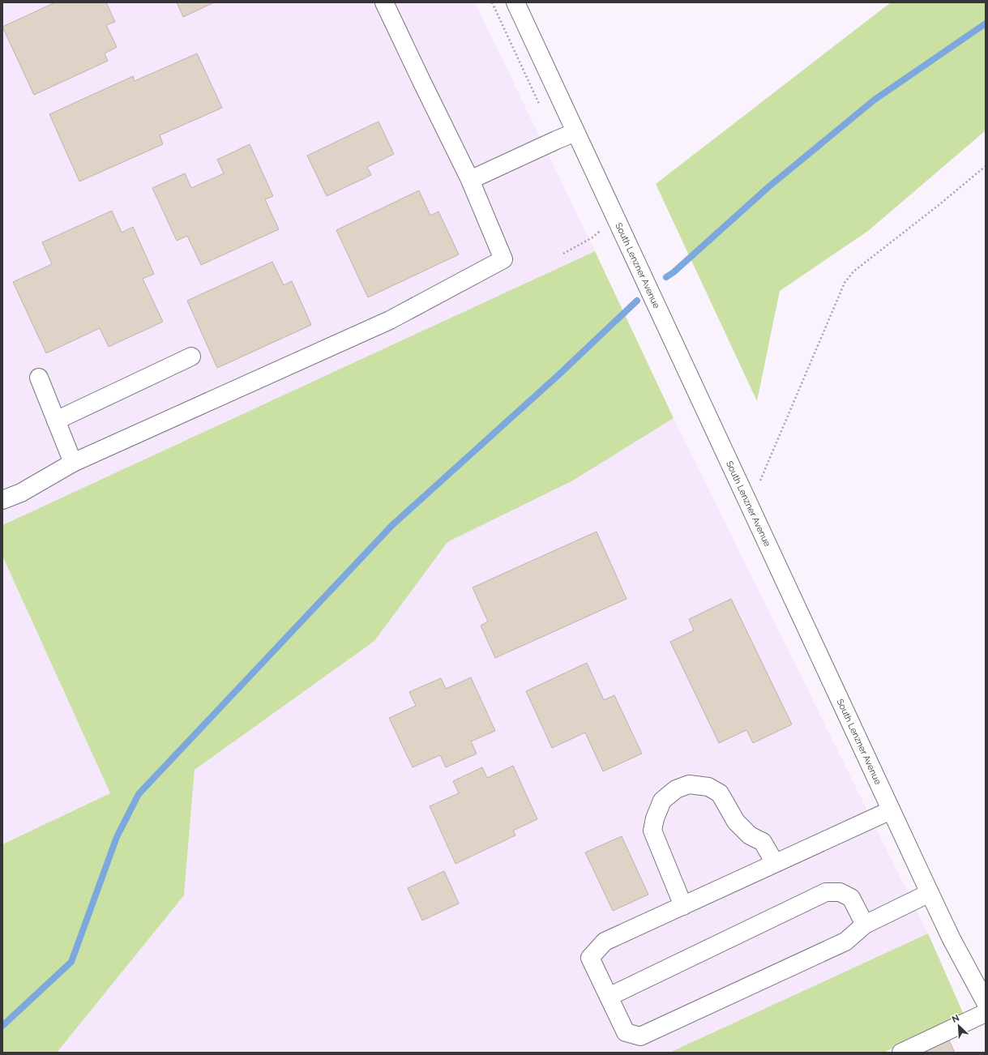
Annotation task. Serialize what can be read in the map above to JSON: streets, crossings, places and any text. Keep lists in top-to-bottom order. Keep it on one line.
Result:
{"streets":{"street":["South Lenzner Avenue"]},"north":"top left"}
